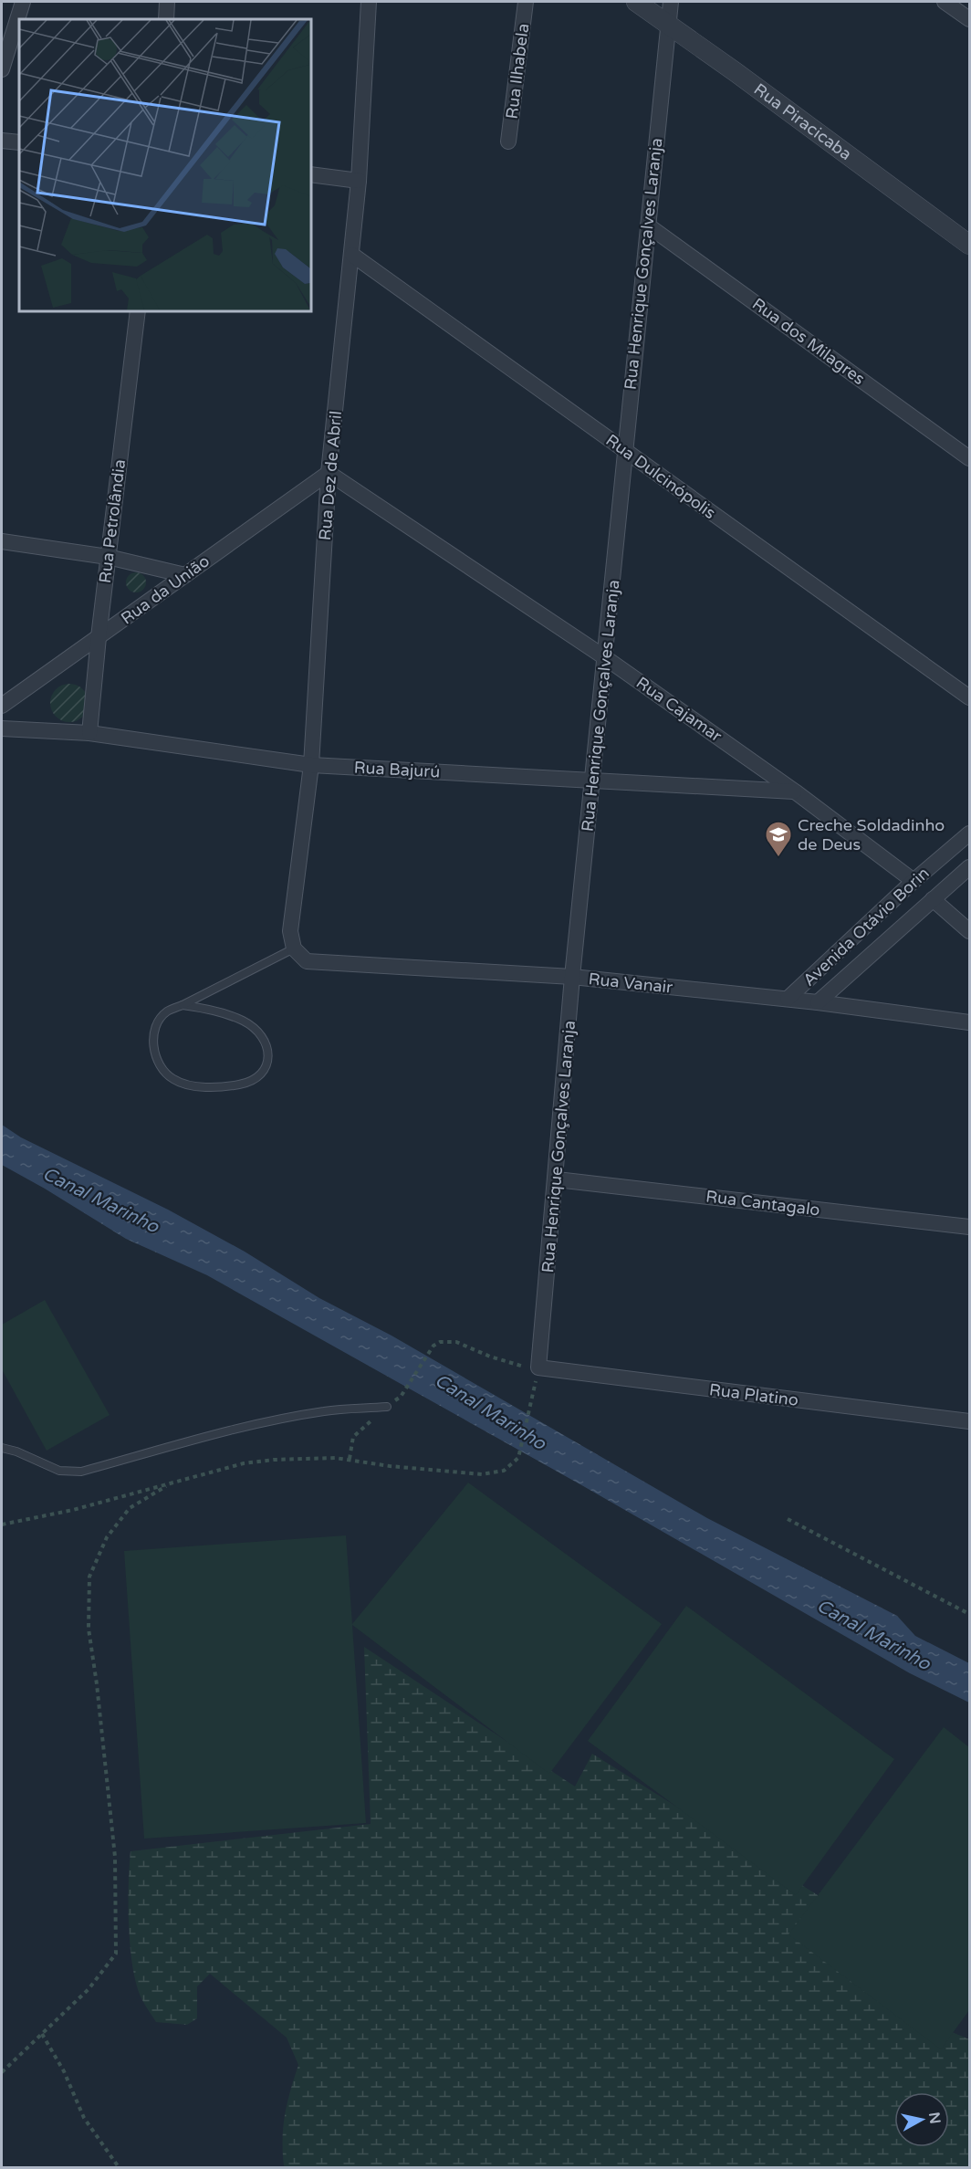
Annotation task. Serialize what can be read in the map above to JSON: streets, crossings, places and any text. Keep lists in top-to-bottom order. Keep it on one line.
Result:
{"streets":{"street":["Rua Ilhabela","Rua Piracicaba","Rua Henrique Gonçalves Laranja","Rua dos Milagres","Rua Dez de Abril","Rua Dulcinópolis","Rua Petrolândia","Rua da União","Rua Cajamar","Rua Bajurú","Avenida Otávio Borin","Rua Vanair","Rua Cantagalo","Rua Platino"]},"crossings":[["Rua Piracicaba","Rua Henrique Gonçalves Laranja"],["Rua Henrique Gonçalves Laranja","Rua dos Milagres"],["Rua Henrique Gonçalves Laranja","Rua Dulcinópolis"],["Rua Henrique Gonçalves Laranja","Rua Cajamar"],["Rua Henrique Gonçalves Laranja","Rua Bajurú"],["Rua Henrique Gonçalves Laranja","Rua Vanair"],["Rua Henrique Gonçalves Laranja","Rua Cantagalo"],["Rua Henrique Gonçalves Laranja","Rua Platino"],["Rua Dez de Abril","Rua Dulcinópolis"],["Rua Dez de Abril","Rua da União"],["Rua Dez de Abril","Rua Cajamar"],["Rua Dez de Abril","Rua Bajurú"],["Rua Dez de Abril","Rua Vanair"],["Rua Petrolândia","Rua da União"],["Rua Petrolândia","Rua Bajurú"],["Rua da União","Rua Cajamar"],["Rua Cajamar","Rua Bajurú"],["Rua Cajamar","Avenida Otávio Borin"],["Avenida Otávio Borin","Rua Vanair"]],"water":["Canal Marinho"],"places":{"school or university":["Creche Soldadinho de Deus"]},"north":"right"}
